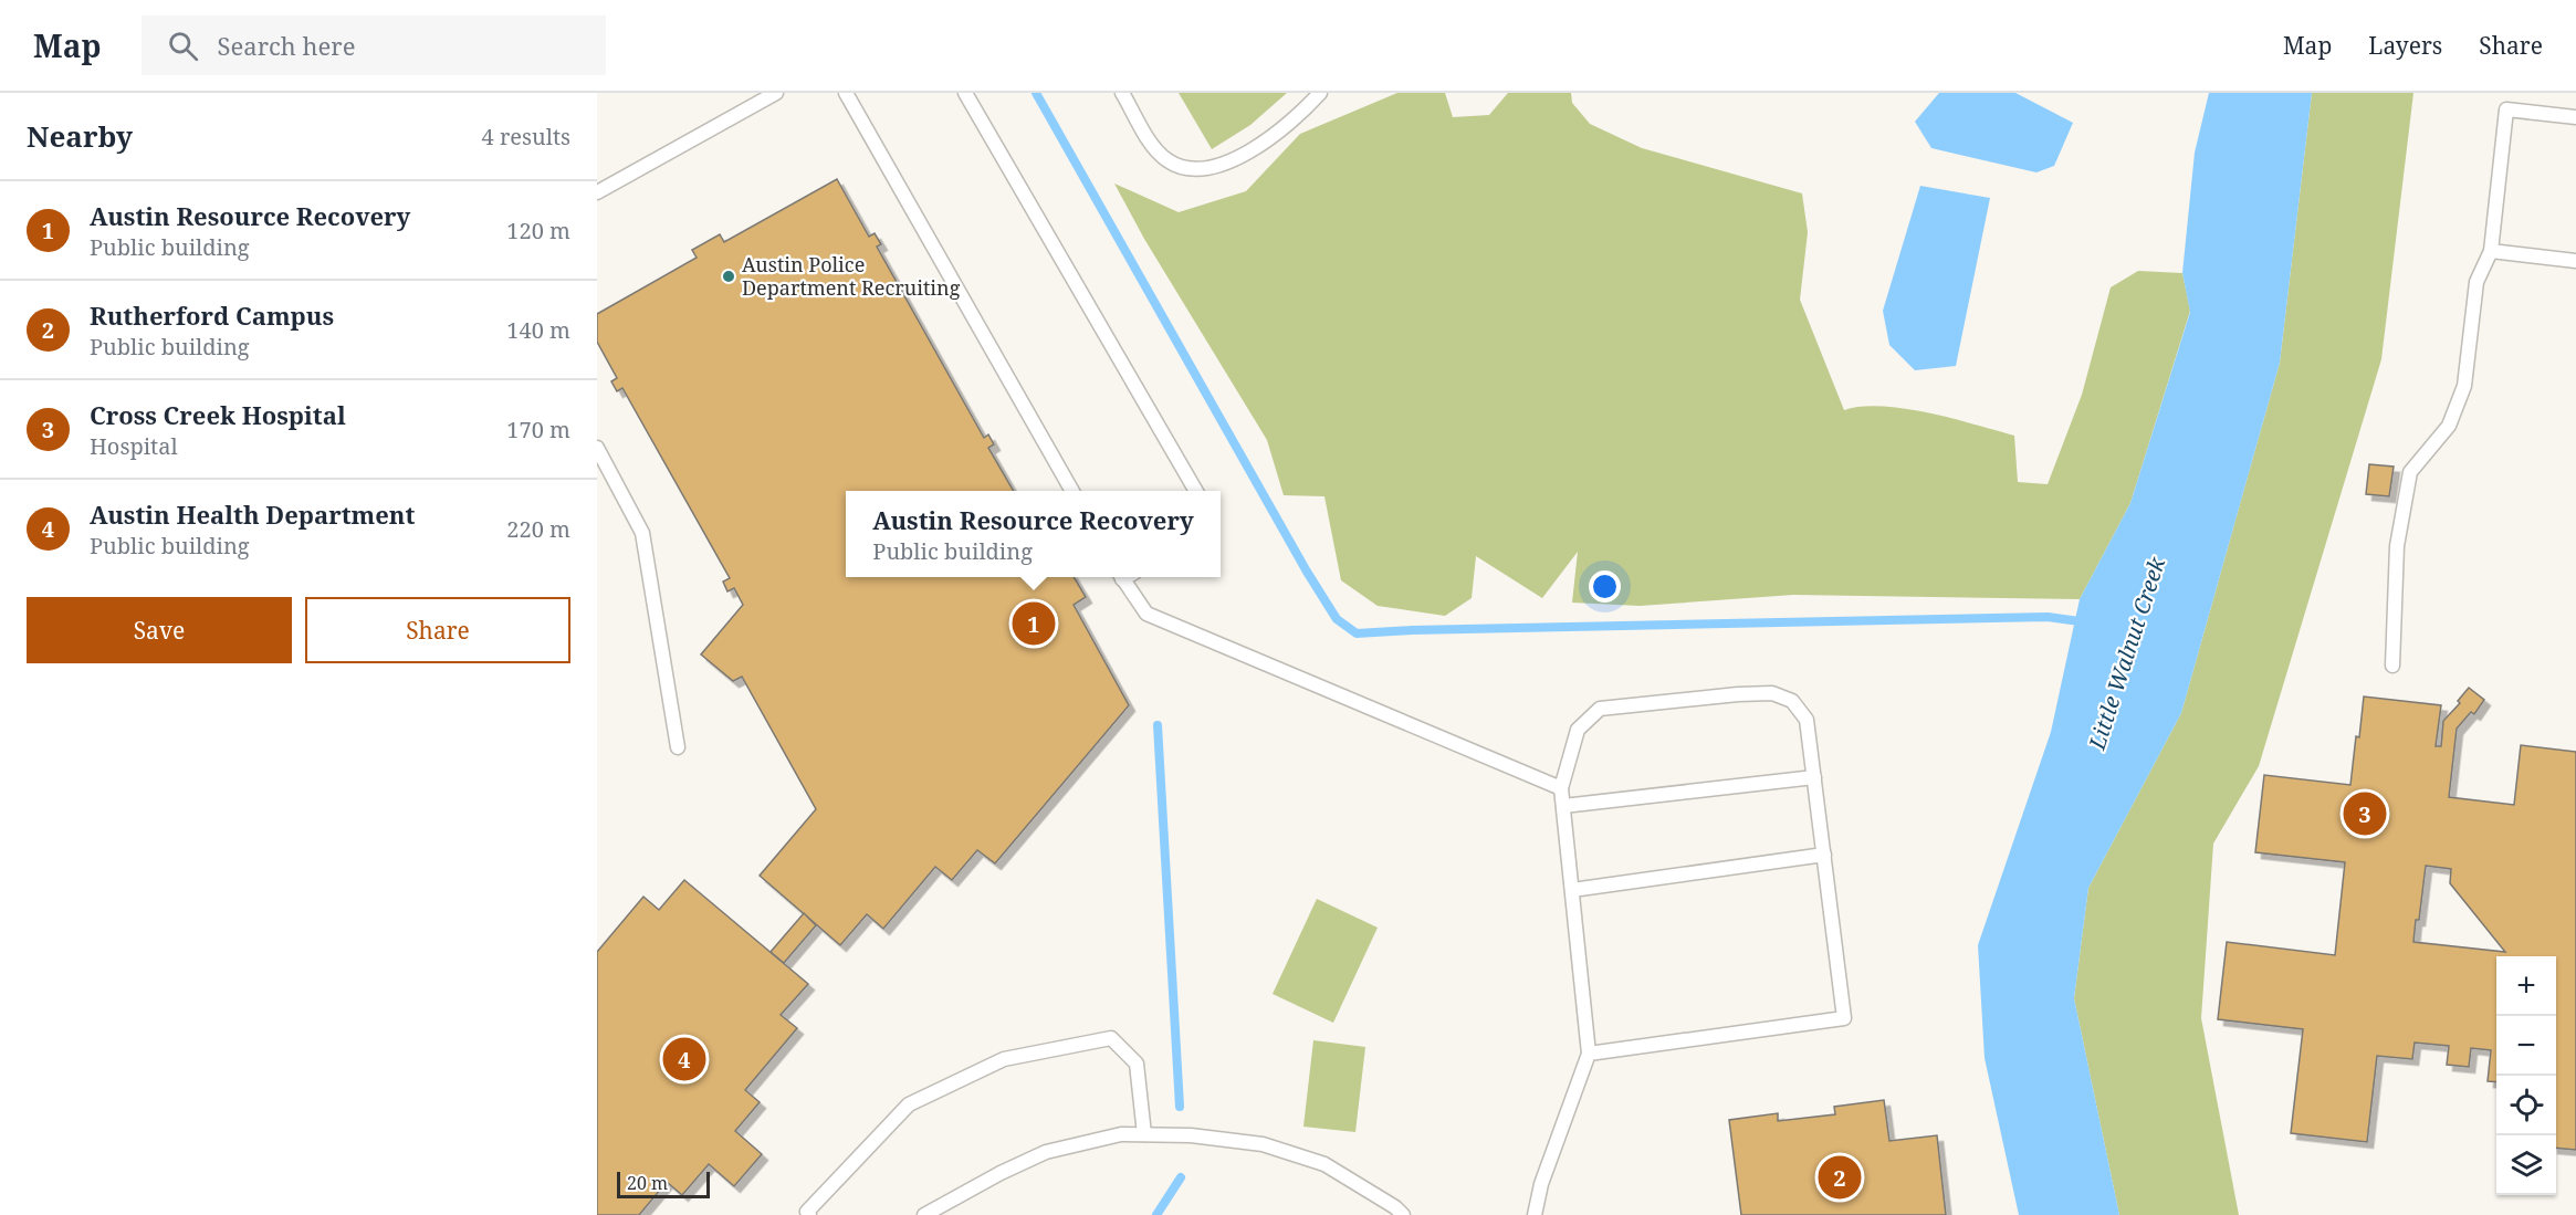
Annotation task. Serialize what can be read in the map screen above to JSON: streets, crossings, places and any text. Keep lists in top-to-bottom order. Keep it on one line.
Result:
{"water":["Little Walnut Creek"],"places":["Austin Police Department Recruiting"],"scale_bar":"20 m","page":{"header":"Map","search":"Search here","nav":["Map","Layers","Share"],"heading":["Nearby","4 results"],"list":[{"mark":"1","name":"Austin Resource Recovery","note":"Public building","value":"120 m"},{"mark":"2","name":"Rutherford Campus","note":"Public building","value":"140 m"},{"mark":"3","name":"Cross Creek Hospital","note":"Hospital","value":"170 m"},{"mark":"4","name":"Austin Health Department","note":"Public building","value":"220 m"}],"popup":["Austin Resource Recovery","Public building"],"buttons":["Save","Share"],"pins":["1","3","4","2"],"map_buttons":["+","−"],"scale":"20 m"}}
